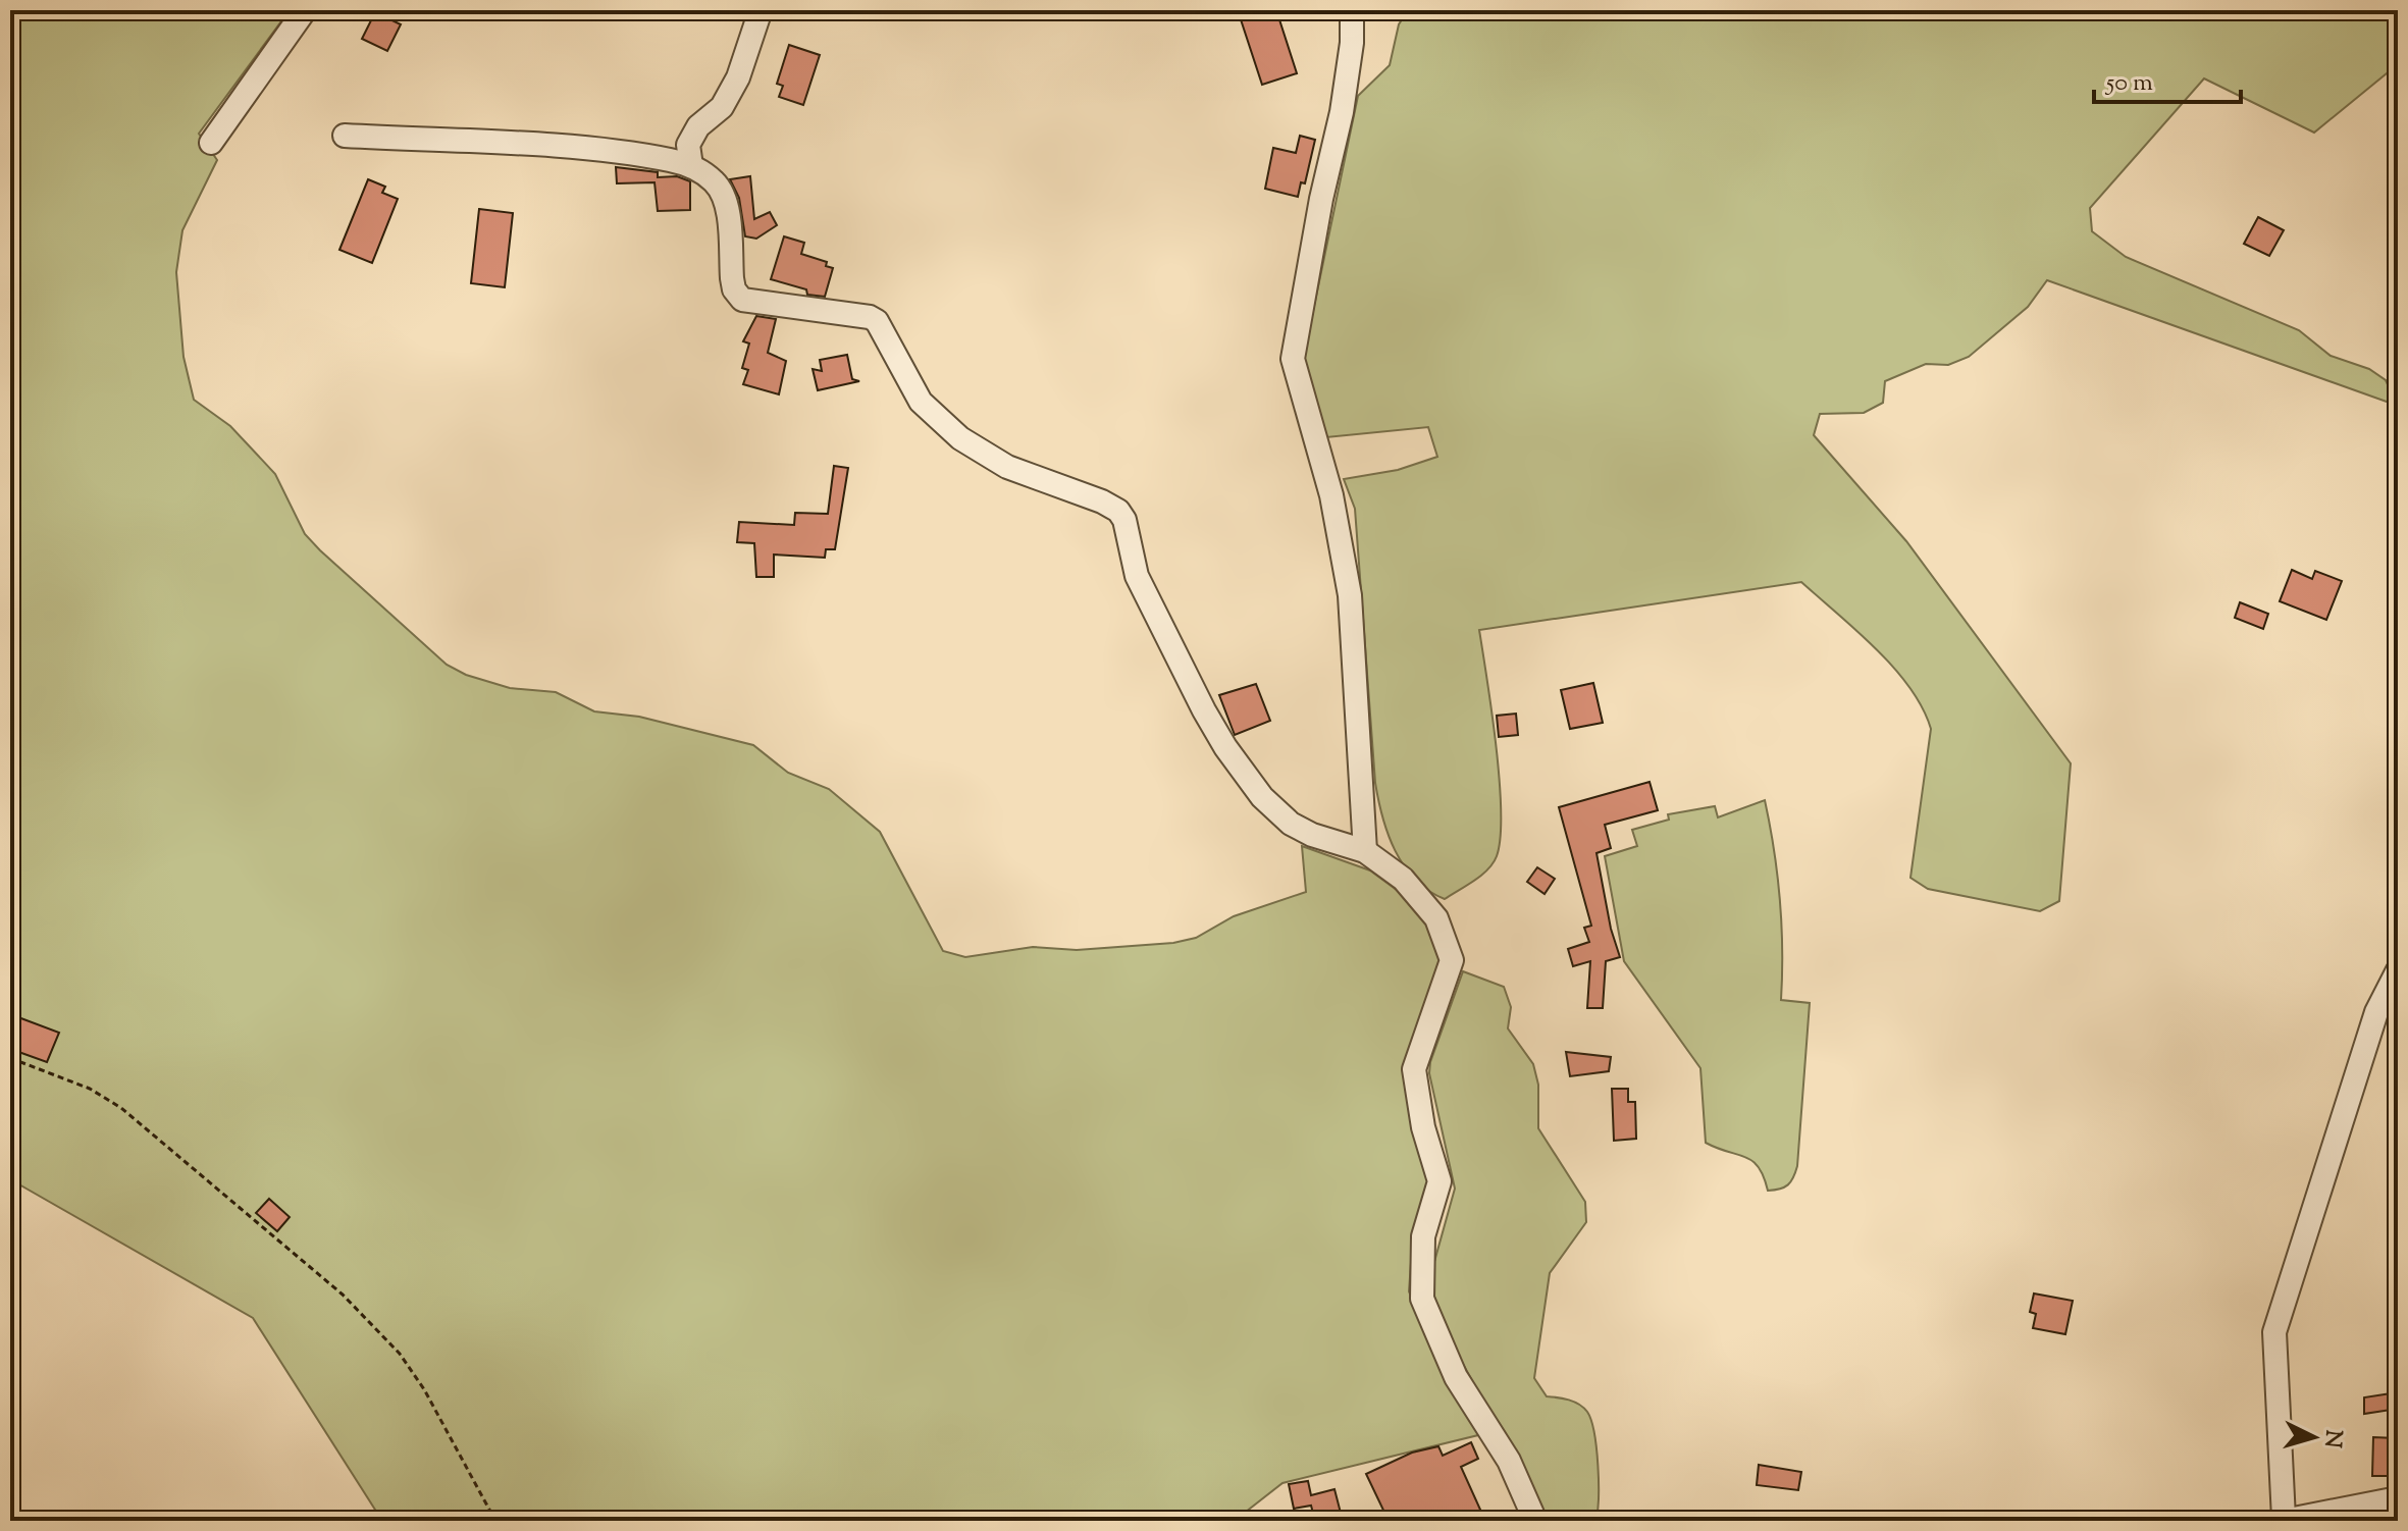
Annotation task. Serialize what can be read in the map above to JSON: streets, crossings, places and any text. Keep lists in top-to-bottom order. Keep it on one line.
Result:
{"scale_bar":"50 m","north":"right"}
